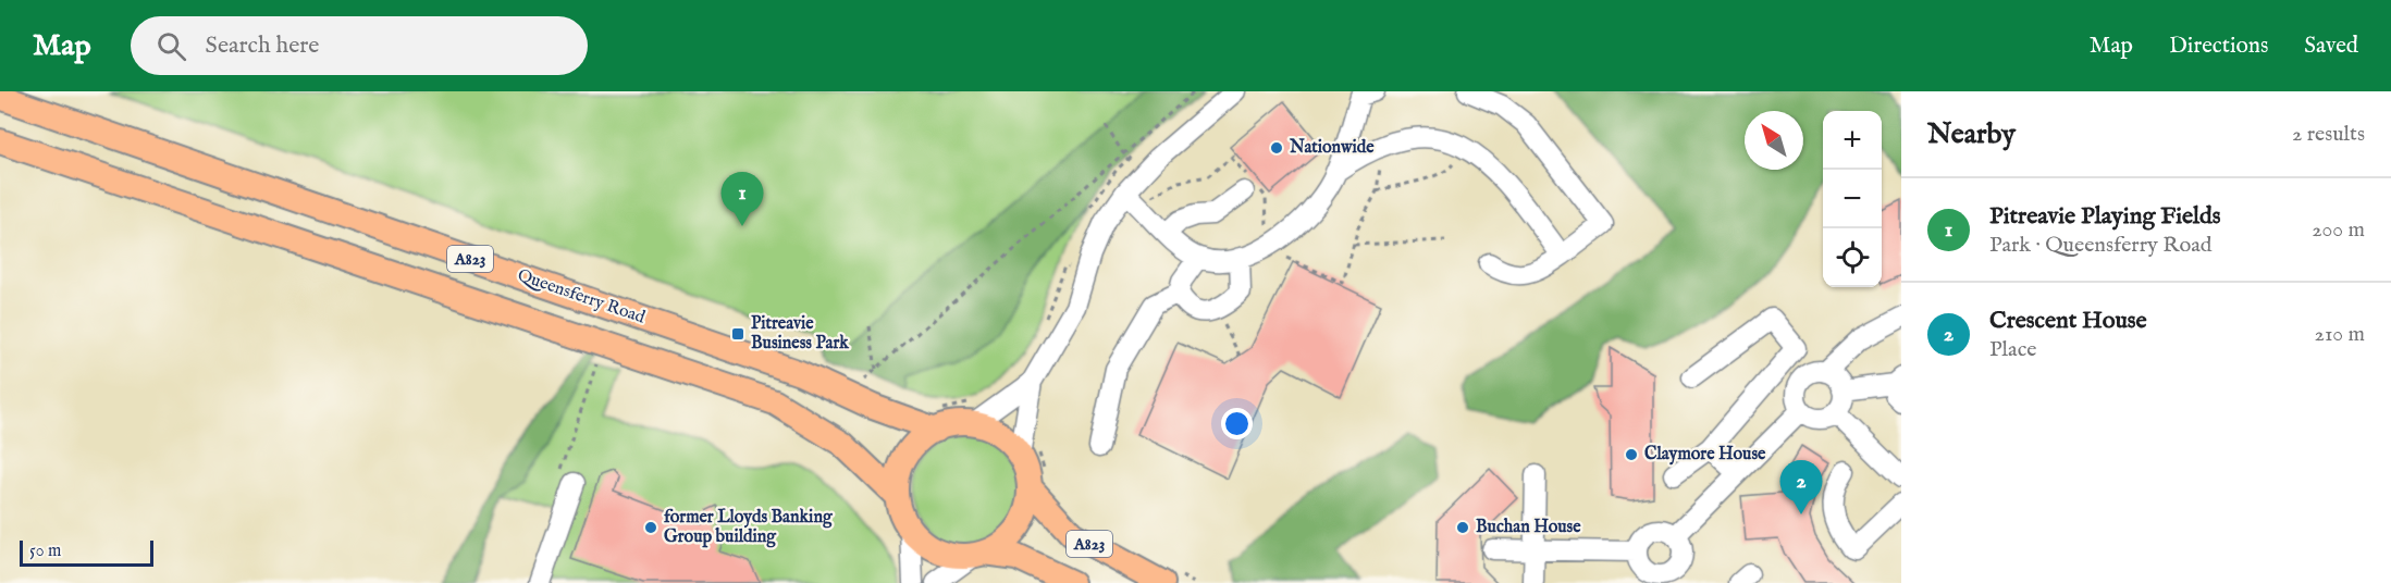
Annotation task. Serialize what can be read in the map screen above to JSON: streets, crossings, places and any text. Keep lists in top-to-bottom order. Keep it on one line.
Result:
{"streets":{"main road":["A823","Queensferry Road"]},"crossings":[["A823","Queensferry Road"]],"places":{"other":["Nationwide","Claymore House","former Lloyds Banking Group building","Buchan House"],"transit":["Pitreavie Business Park"]},"scale_bar":"50 m","north":"top left","page":{"header":"Map","search":"Search here","nav":["Map","Directions","Saved"],"heading":["Nearby","2 results"],"map_buttons":["+","−"],"pins":["1","2"],"list":[{"mark":"1","name":"Pitreavie Playing Fields","note":"Park · Queensferry Road","value":"200 m"},{"mark":"2","name":"Crescent House","note":"Place","value":"210 m"}],"scale":"50 m"}}
